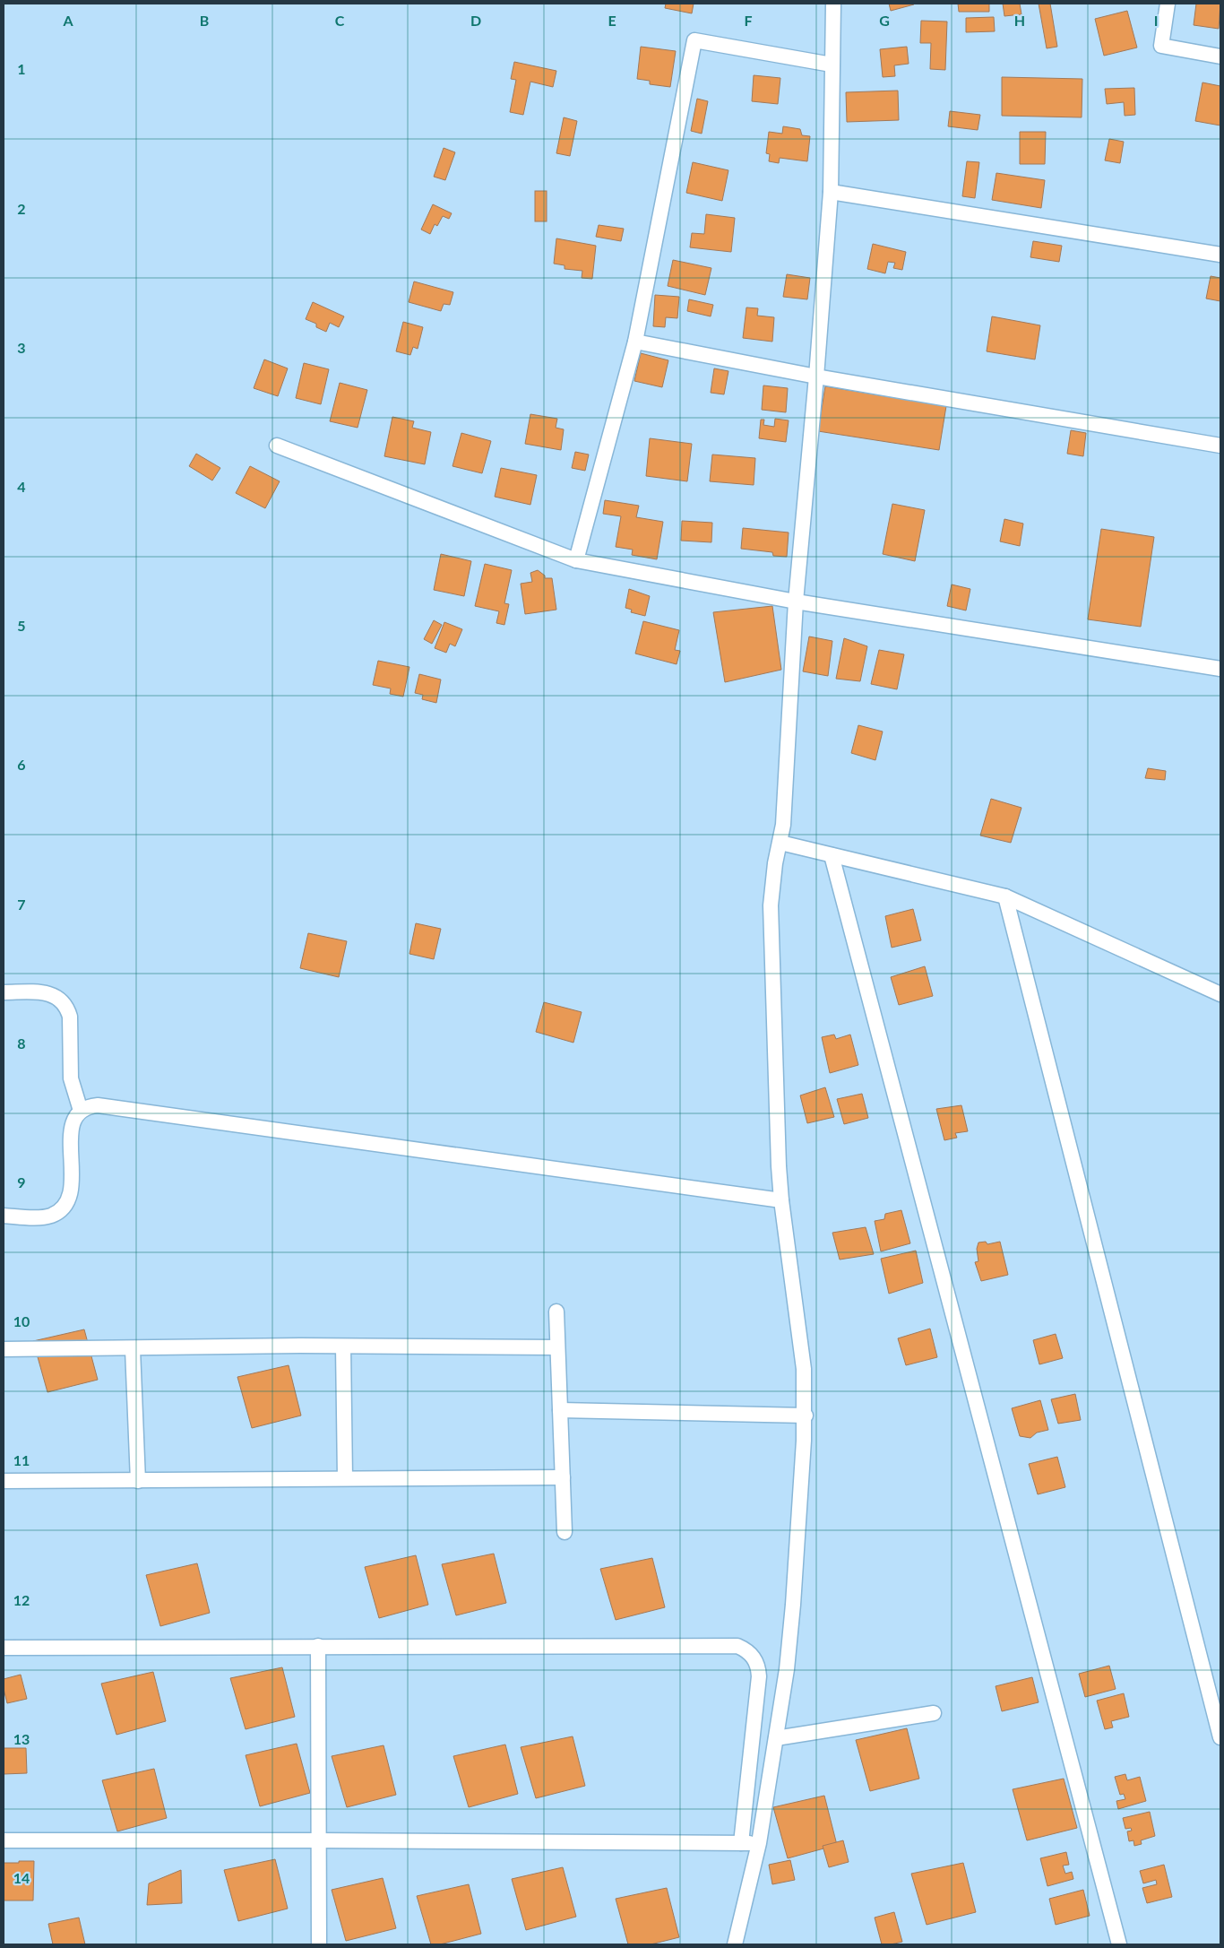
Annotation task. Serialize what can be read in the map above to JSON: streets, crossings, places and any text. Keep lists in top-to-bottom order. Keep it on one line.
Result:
{"grid":{"columns":["A","B","C","D","E","F","G","H","I"],"rows":["1","2","3","4","5","6","7","8","9","10","11","12","13","14"]}}
